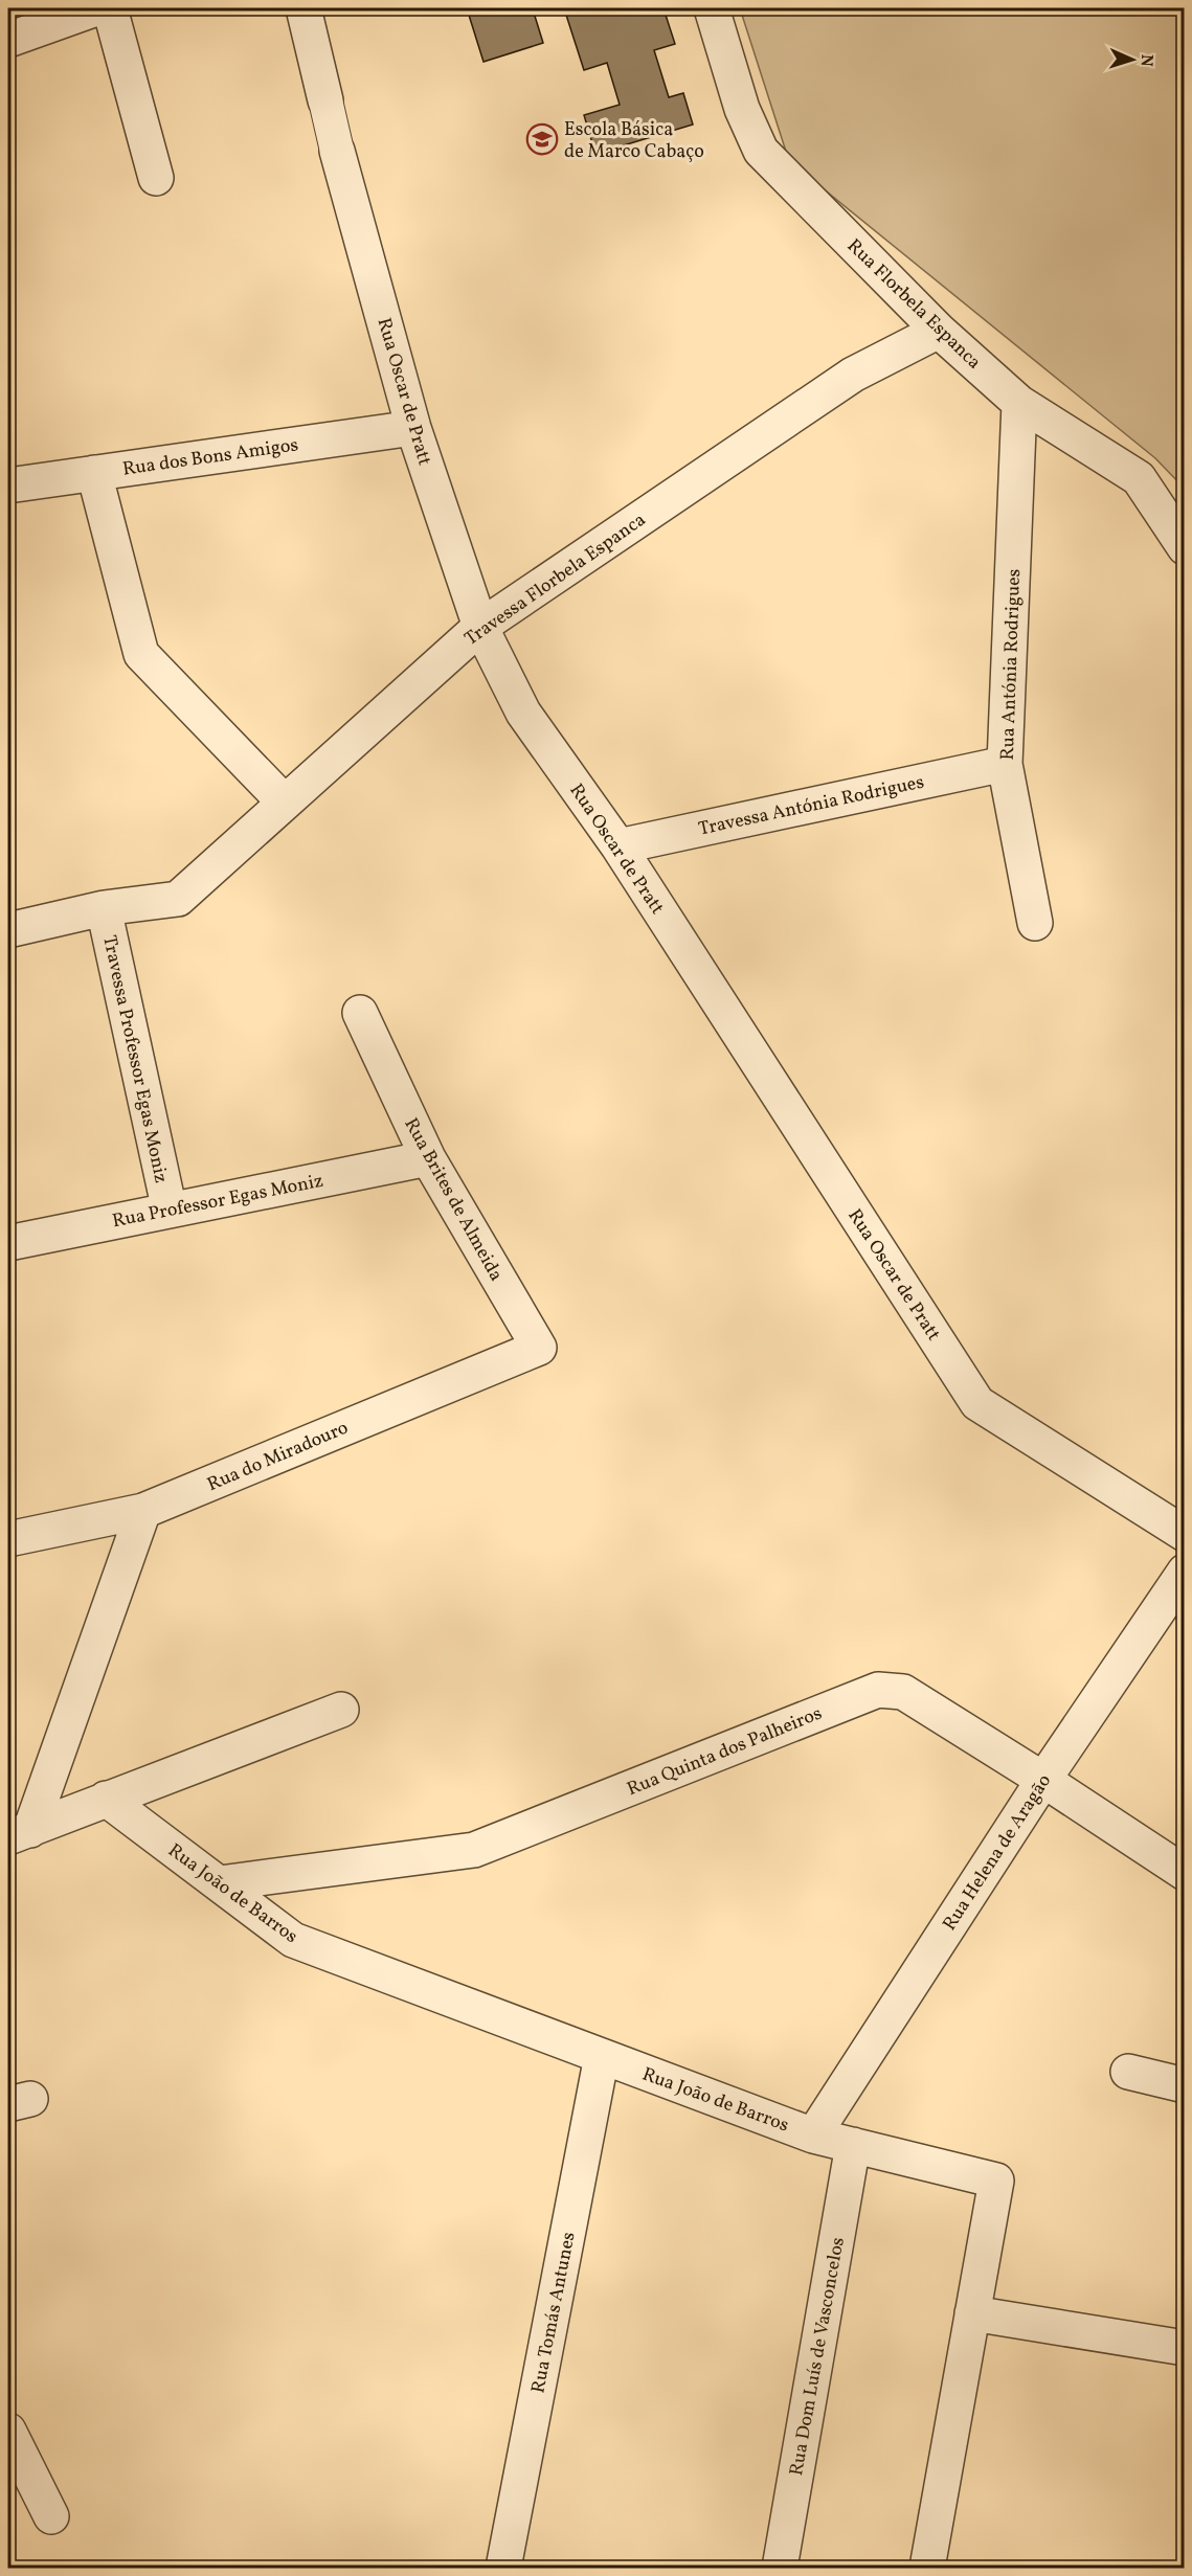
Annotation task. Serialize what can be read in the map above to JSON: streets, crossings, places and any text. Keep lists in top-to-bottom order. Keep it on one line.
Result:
{"streets":{"street":["Rua Florbela Espanca","Rua Oscar de Pratt","Rua dos Bons Amigos","Travessa Florbela Espanca","Rua Antónia Rodrigues","Travessa Antónia Rodrigues","Travessa Professor Egas Moniz","Rua Brites de Almeida","Rua Professor Egas Moniz","Rua do Miradouro","Rua Quinta dos Palheiros","Rua Helena de Aragão","Rua João de Barros","Rua Tomás Antunes","Rua Dom Luís de Vasconcelos"]},"crossings":[["Rua Florbela Espanca","Travessa Florbela Espanca"],["Rua Florbela Espanca","Rua Antónia Rodrigues"],["Rua Oscar de Pratt","Rua dos Bons Amigos"],["Rua Oscar de Pratt","Travessa Florbela Espanca"],["Rua Oscar de Pratt","Travessa Antónia Rodrigues"],["Travessa Florbela Espanca","Travessa Professor Egas Moniz"],["Rua Antónia Rodrigues","Travessa Antónia Rodrigues"],["Travessa Professor Egas Moniz","Rua Professor Egas Moniz"],["Rua Brites de Almeida","Rua Professor Egas Moniz"],["Rua Brites de Almeida","Rua do Miradouro"],["Rua Quinta dos Palheiros","Rua Helena de Aragão"],["Rua Quinta dos Palheiros","Rua João de Barros"],["Rua Helena de Aragão","Rua João de Barros"],["Rua João de Barros","Rua Tomás Antunes"],["Rua João de Barros","Rua Dom Luís de Vasconcelos"]],"places":{"school or university":["Escola Básica de Marco Cabaço"]},"north":"right"}
